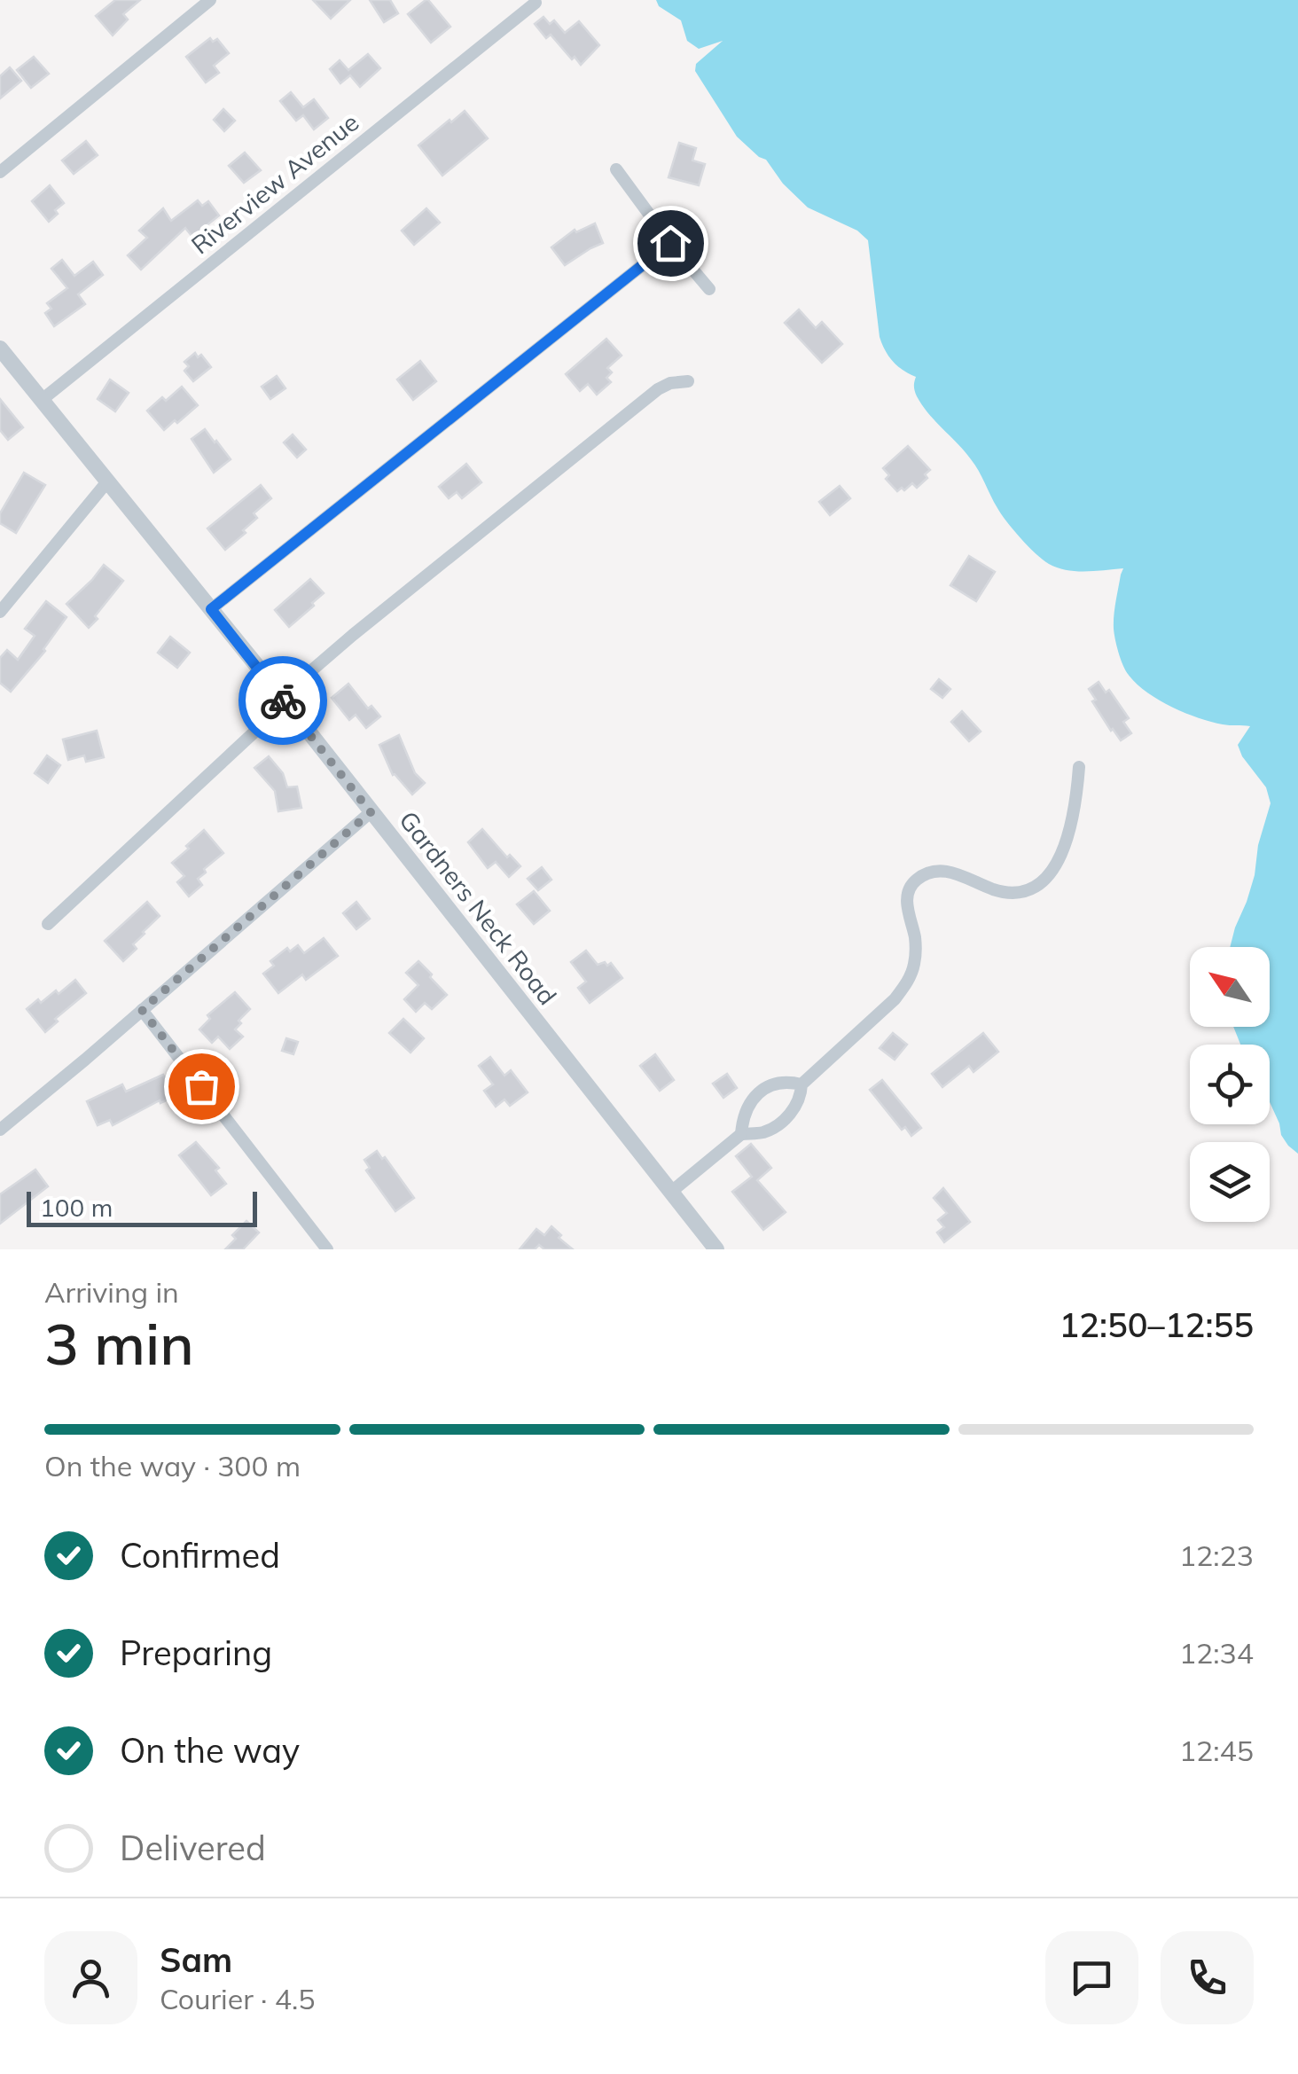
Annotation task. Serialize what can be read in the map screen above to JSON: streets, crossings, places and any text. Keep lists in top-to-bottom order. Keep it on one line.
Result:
{"streets":{"street":["Riverview Avenue","Gardners Neck Road"]},"crossings":[["Riverview Avenue","Gardners Neck Road"]],"scale_bar":"100 m","north":"top left","page":{"scale":"100 m","heading":["3 min","Arriving in","12:50–12:55"],"panel":["Sam","Courier · 4.5"],"bar":"On the way · 300 m","list":[["Confirmed","12:23"],["Preparing","12:34"],["On the way","12:45"],"Delivered"]}}
